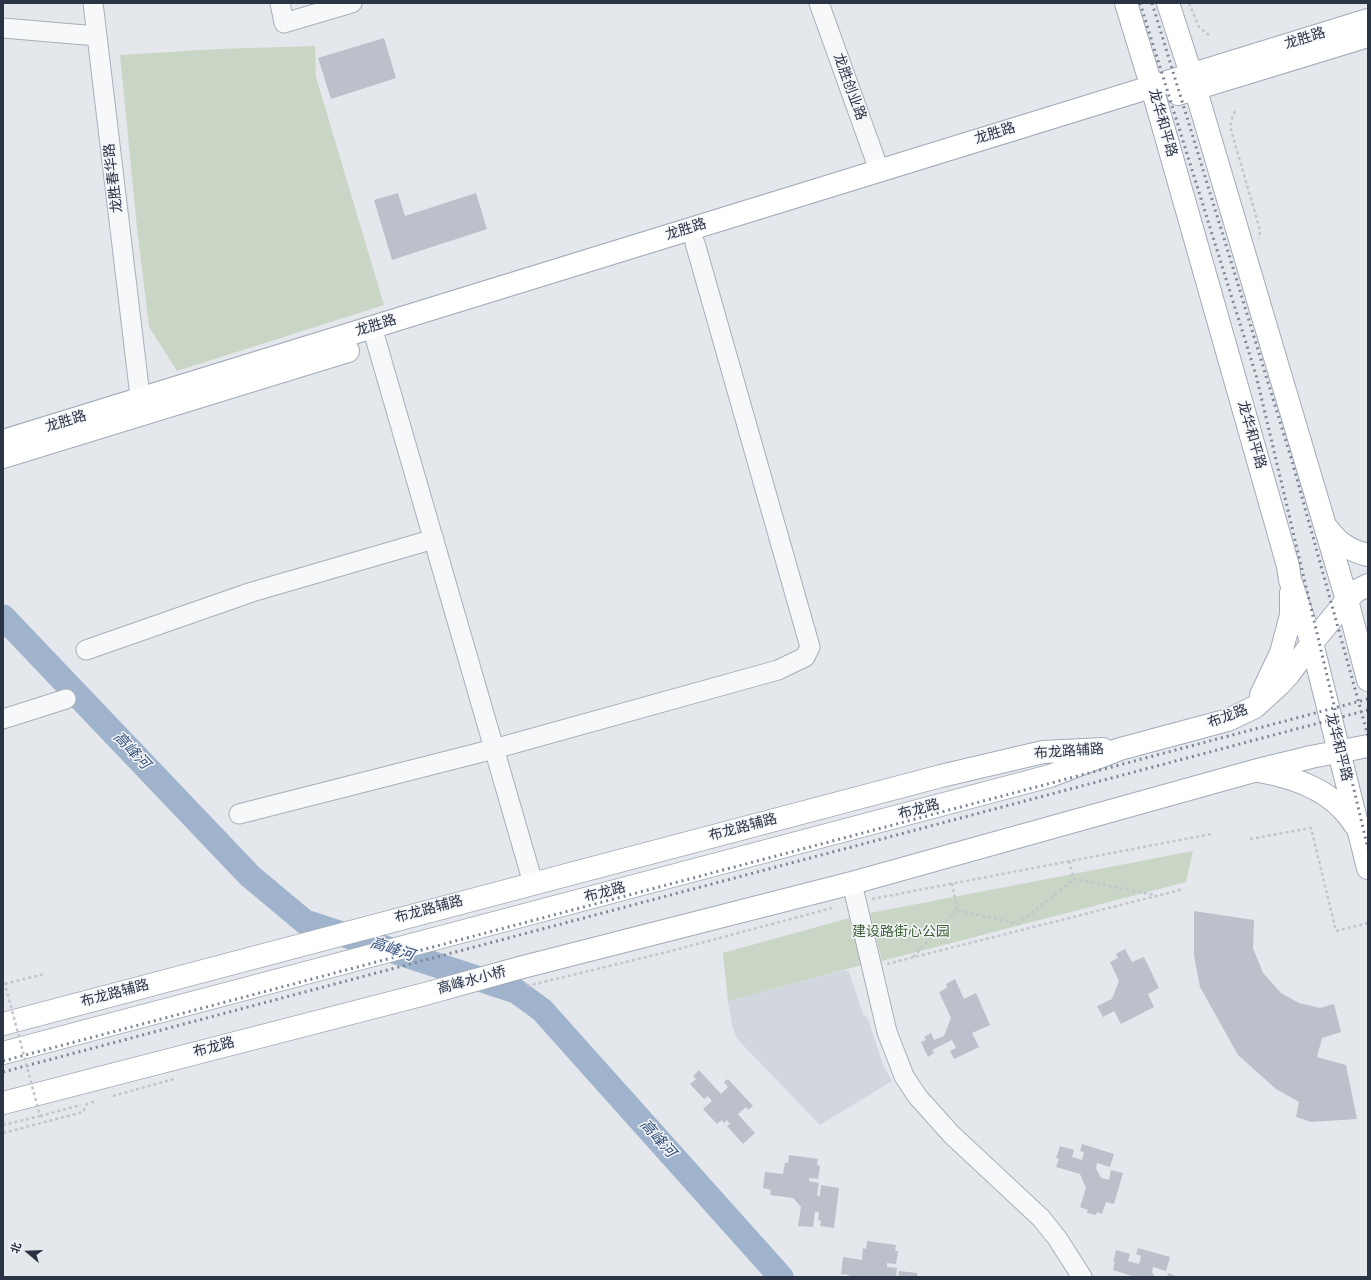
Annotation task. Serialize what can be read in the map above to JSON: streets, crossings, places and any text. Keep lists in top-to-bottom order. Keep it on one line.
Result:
{"streets":{"main road":["龙胜路","龙华和平路","布龙路","布龙路辅路","高峰水小桥"],"street":["龙胜创业路","龙胜春华路"]},"crossings":[["龙胜路","龙胜创业路"],["龙胜路","龙华和平路"],["龙胜路","龙胜春华路"],["龙华和平路","布龙路"],["布龙路","布龙路辅路"],["布龙路","高峰水小桥"]],"water":["高峰河"],"parks":["建设路街心公园"],"north":"left"}
